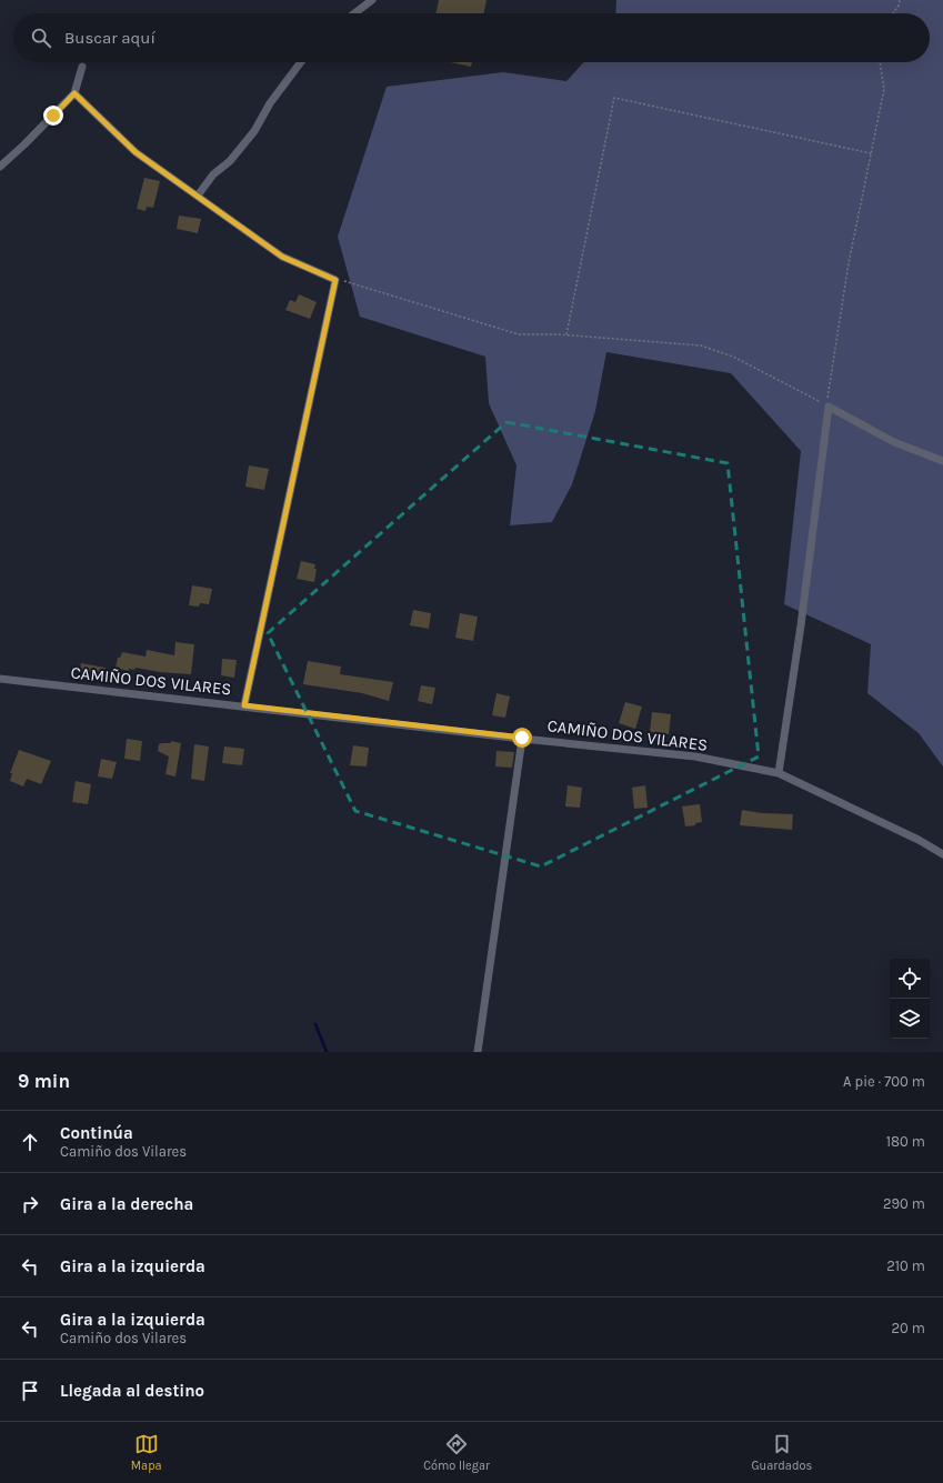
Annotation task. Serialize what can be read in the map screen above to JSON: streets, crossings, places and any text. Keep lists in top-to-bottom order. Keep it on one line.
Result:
{"streets":{"street":["CAMIÑO DOS VILARES"]},"page":{"search":"Buscar aquí","heading":["9 min","A pie · 700 m"],"list":[["Continúa","Camiño dos Vilares","180 m"],["Gira a la derecha","290 m"],["Gira a la izquierda","210 m"],["Gira a la izquierda","Camiño dos Vilares","20 m"],"Llegada al destino"],"nav":["Mapa","Cómo llegar","Guardados"]}}
